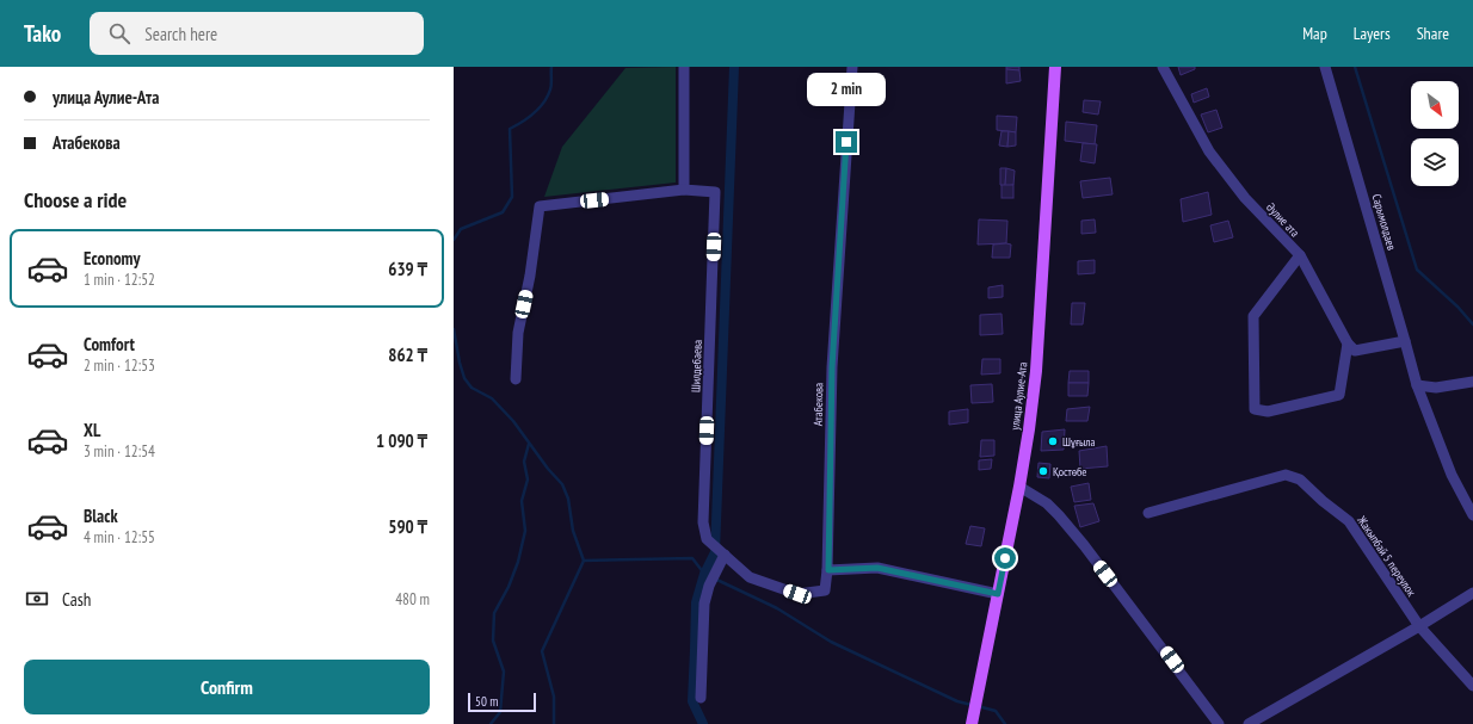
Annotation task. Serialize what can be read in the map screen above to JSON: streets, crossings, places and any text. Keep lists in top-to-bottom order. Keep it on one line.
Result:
{"streets":{"main road":["улица Аулие-Ата"],"street":["Әулие ата","Сарымолдаев","Шилдебаева","Атабекова","Жакыпбай 5 переулок"]},"crossings":[["Шилдебаева","Атабекова"]],"places":["Шұғыла","Қостөбе"],"scale_bar":"50 m","north":"bottom right","page":{"header":"Tako","search":"Search here","nav":["Map","Layers","Share"],"banner":["улица Аулие-Ата","Атабекова"],"bubble":"2 min","heading":"Choose a ride","list":[{"name":"Economy","note":"1 min · 12:52","value":"639 ₸"},{"name":"Comfort","note":"2 min · 12:53","value":"862 ₸"},{"name":"XL","note":"3 min · 12:54","value":"1 090 ₸"},{"name":"Black","note":"4 min · 12:55","value":"590 ₸"}],"pay":["Cash","480 m"],"buttons":"Confirm","scale":"50 m"}}
